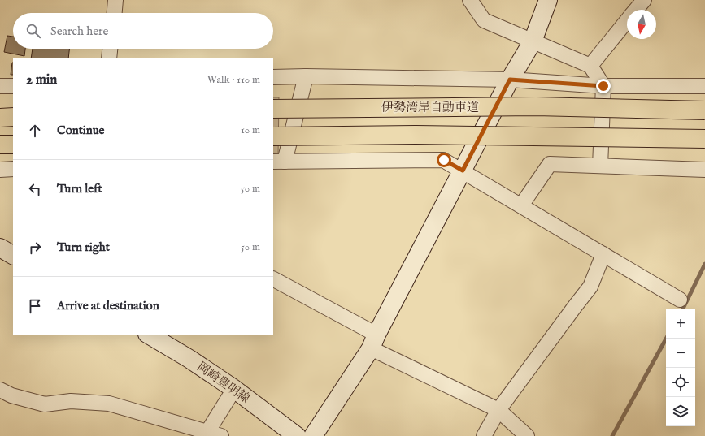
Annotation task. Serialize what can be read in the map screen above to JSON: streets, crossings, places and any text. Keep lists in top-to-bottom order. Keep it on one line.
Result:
{"streets":{"highway":["伊勢湾岸自動車道"],"street":["岡崎豊明線"]},"north":"bottom","page":{"search":"Search here","heading":["2 min","Walk · 110 m"],"list":[["Continue","10 m"],["Turn left","50 m"],["Turn right","50 m"],"Arrive at destination"],"map_buttons":["+","−"]}}
